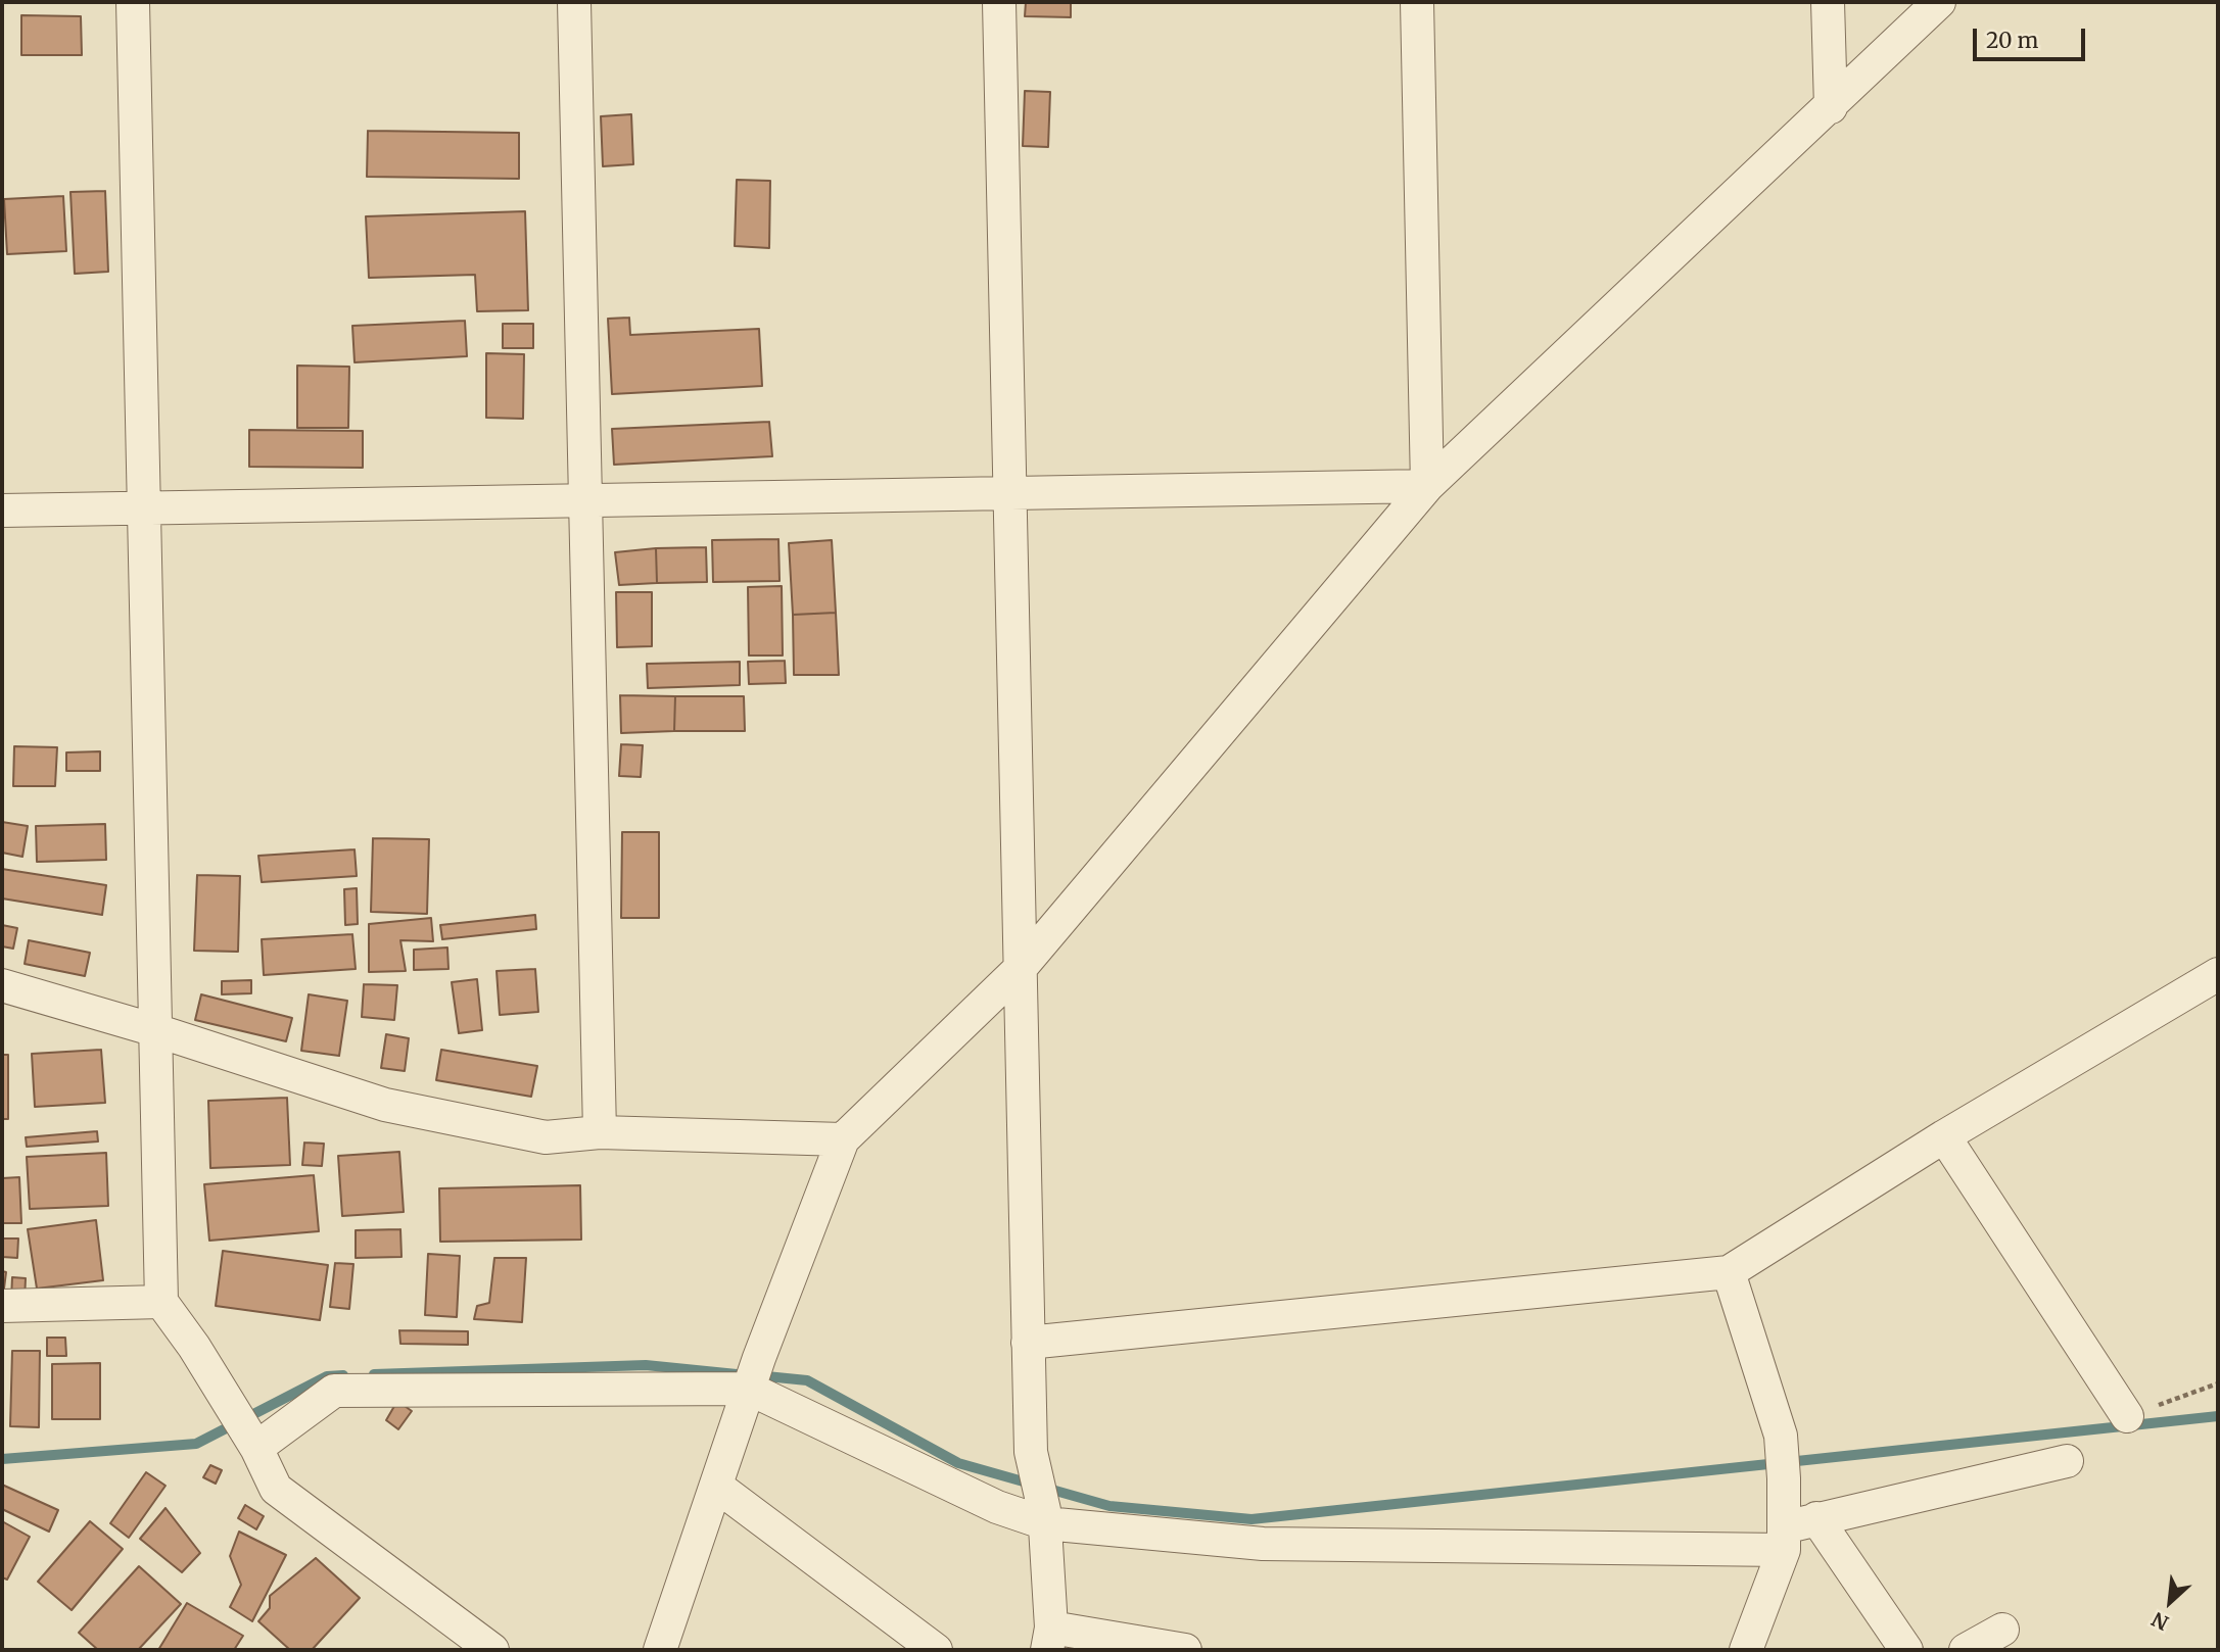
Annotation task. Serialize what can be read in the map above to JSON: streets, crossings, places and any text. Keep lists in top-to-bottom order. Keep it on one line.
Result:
{"scale_bar":"20 m","north":"bottom left"}
